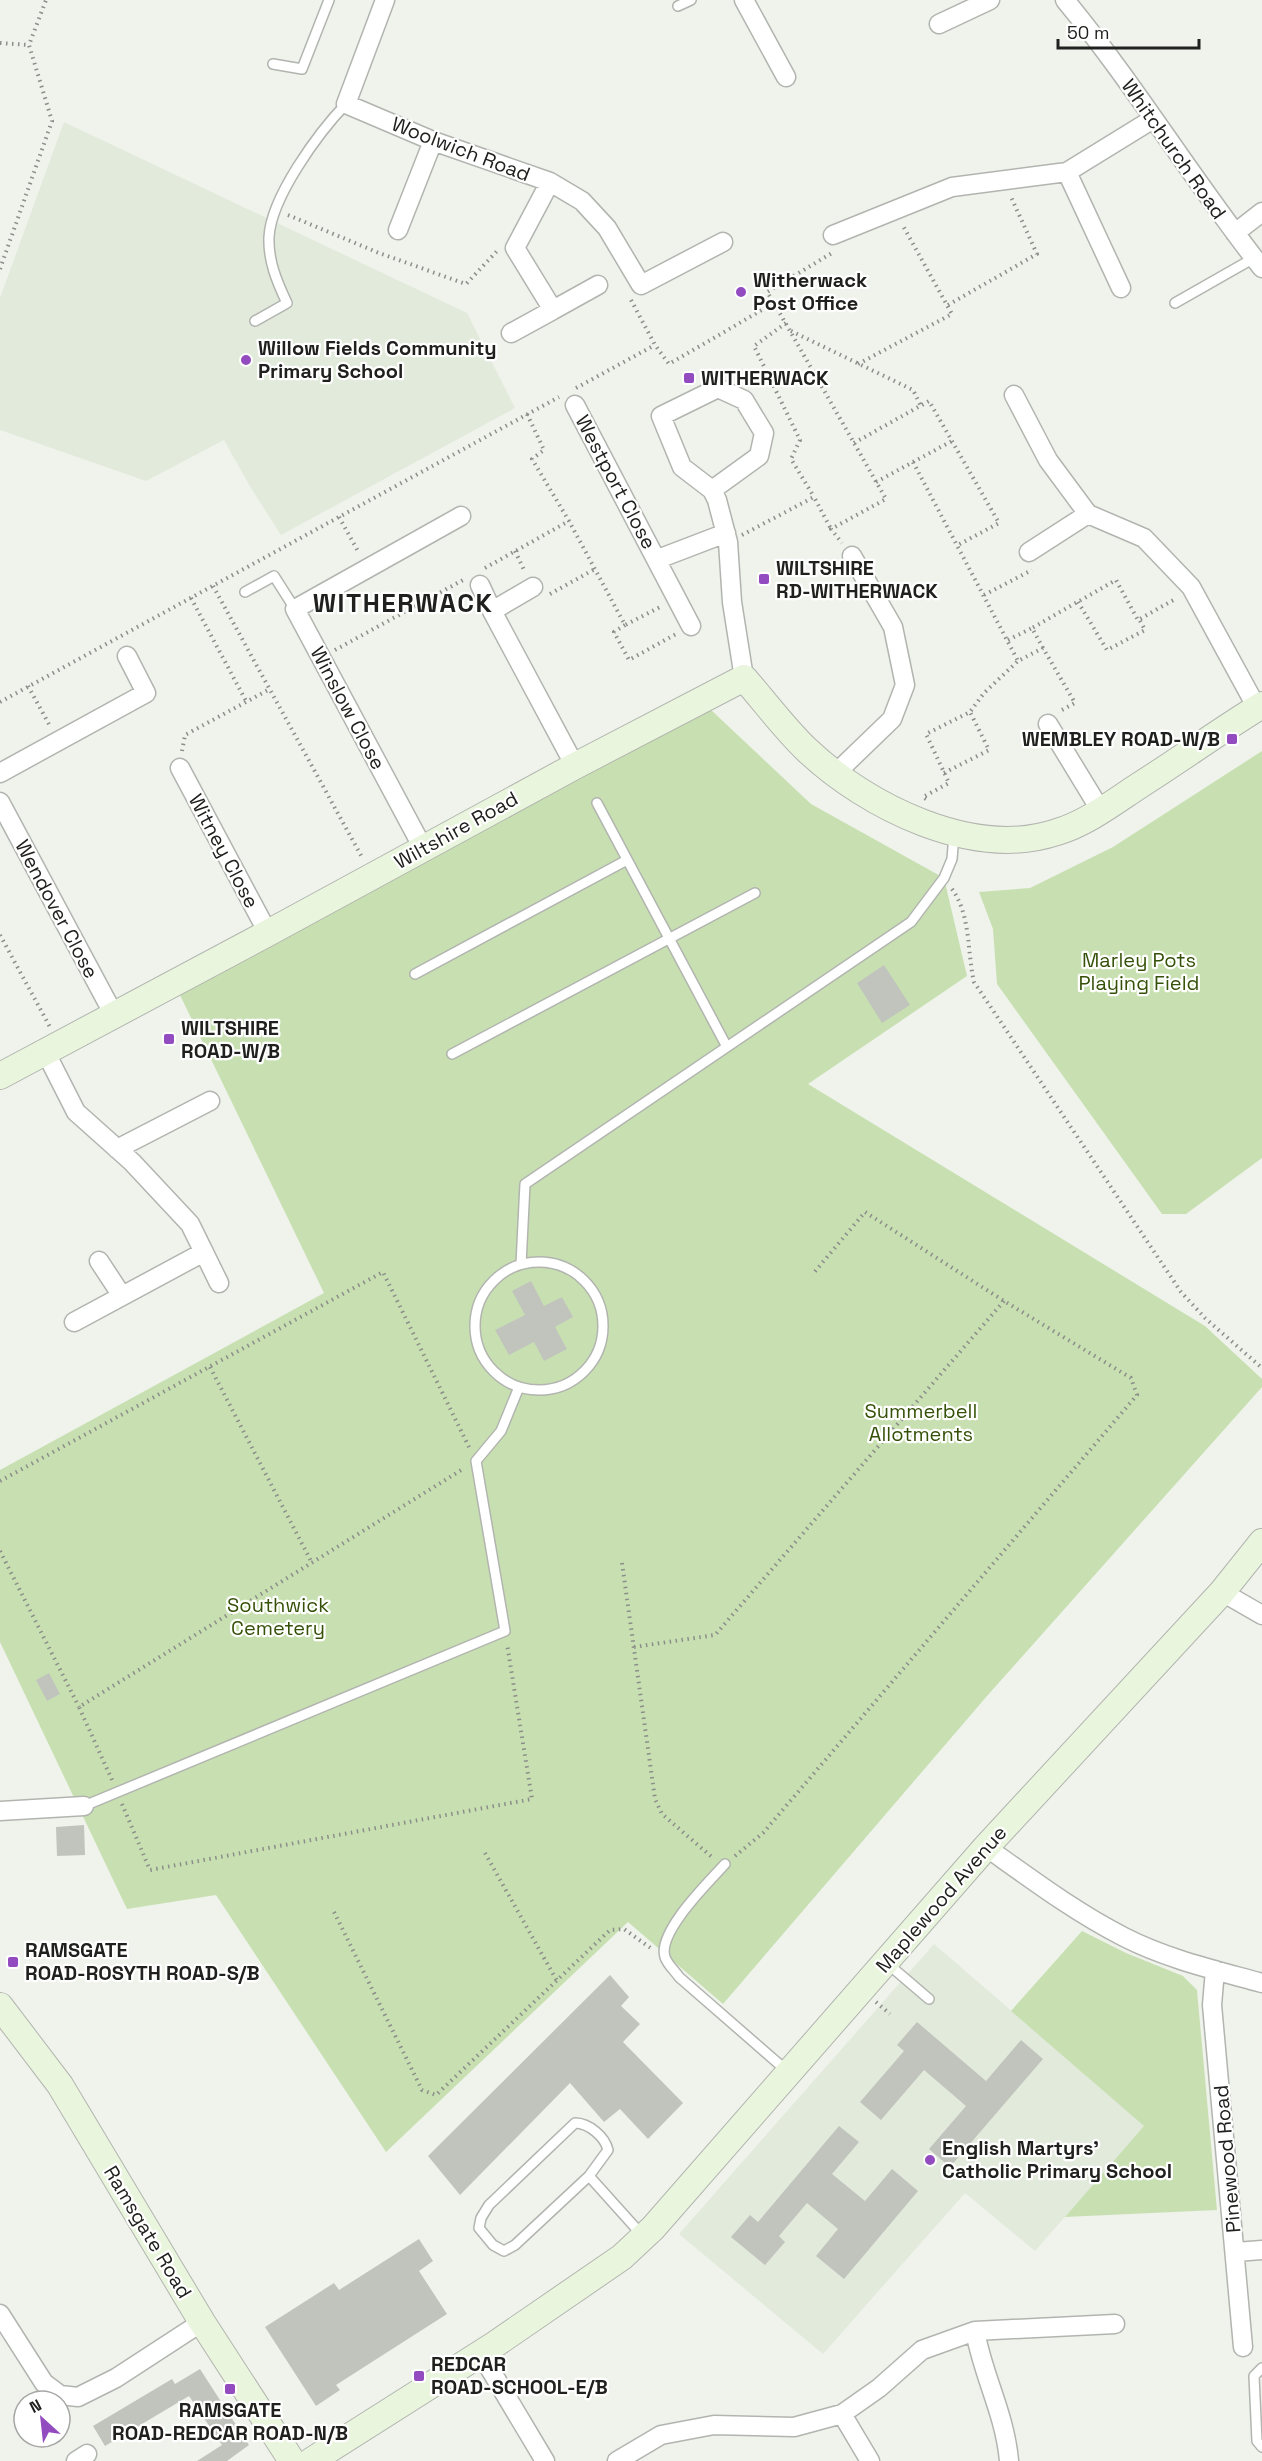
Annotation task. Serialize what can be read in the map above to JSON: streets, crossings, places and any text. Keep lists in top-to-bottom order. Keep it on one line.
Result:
{"streets":{"street":["Woolwich Road","Whitchurch Road","Westport Close","Winslow Close","Wiltshire Road","Witney Close","Wendover Close","Maplewood Avenue","Pinewood Road","Ramsgate Road"]},"crossings":[["Winslow Close","Wiltshire Road"],["Wiltshire Road","Witney Close"],["Wiltshire Road","Wendover Close"]],"districts":["WITHERWACK"],"parks":["Marley Pots Playing Field","Summerbell Allotments","Southwick Cemetery"],"places":{"other":["Witherwack Post Office","Willow Fields Community Primary School","English Martyrs' Catholic Primary School"],"transit":["WITHERWACK","WILTSHIRE RD-WITHERWACK","WEMBLEY ROAD-W/B","WILTSHIRE ROAD-W/B","RAMSGATE ROAD-ROSYTH ROAD-S/B","REDCAR ROAD-SCHOOL-E/B","RAMSGATE ROAD-REDCAR ROAD-N/B"]},"scale_bar":"50 m","north":"top left"}
